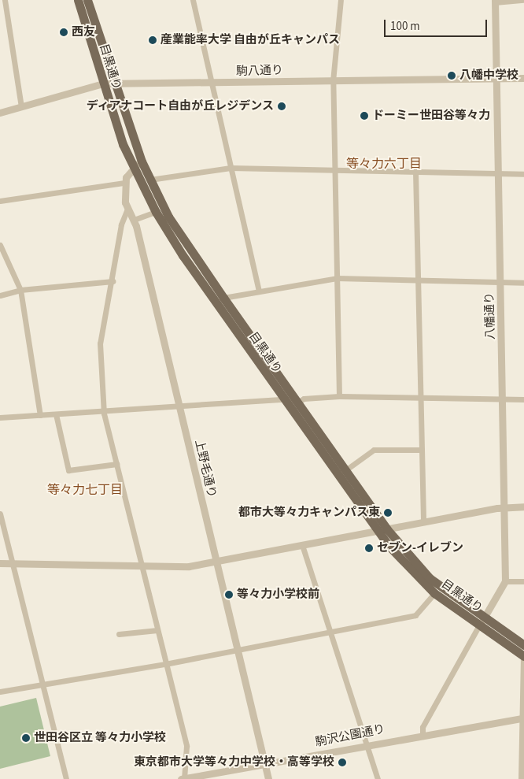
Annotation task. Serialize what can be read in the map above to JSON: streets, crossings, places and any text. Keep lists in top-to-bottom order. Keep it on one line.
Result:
{"streets":{"main road":["目黒通り"],"street":["駒八通り","八幡通り","上野毛通り","駒沢公園通り"]},"crossings":[["目黒通り","駒八通り"],["駒八通り","八幡通り"],["上野毛通り","駒沢公園通り"]],"districts":["等々力六丁目","等々力七丁目"],"places":["西友","産業能率大学 自由が丘キャンパス","八幡中学校","ディアナコート自由が丘レジデンス","ドーミー世田谷等々力","都市大等々力キャンパス東","セブン-イレブン","等々力小学校前","世田谷区立 等々力小学校","東京都市大学等々力中学校・高等学校"],"scale_bar":"100 m"}
